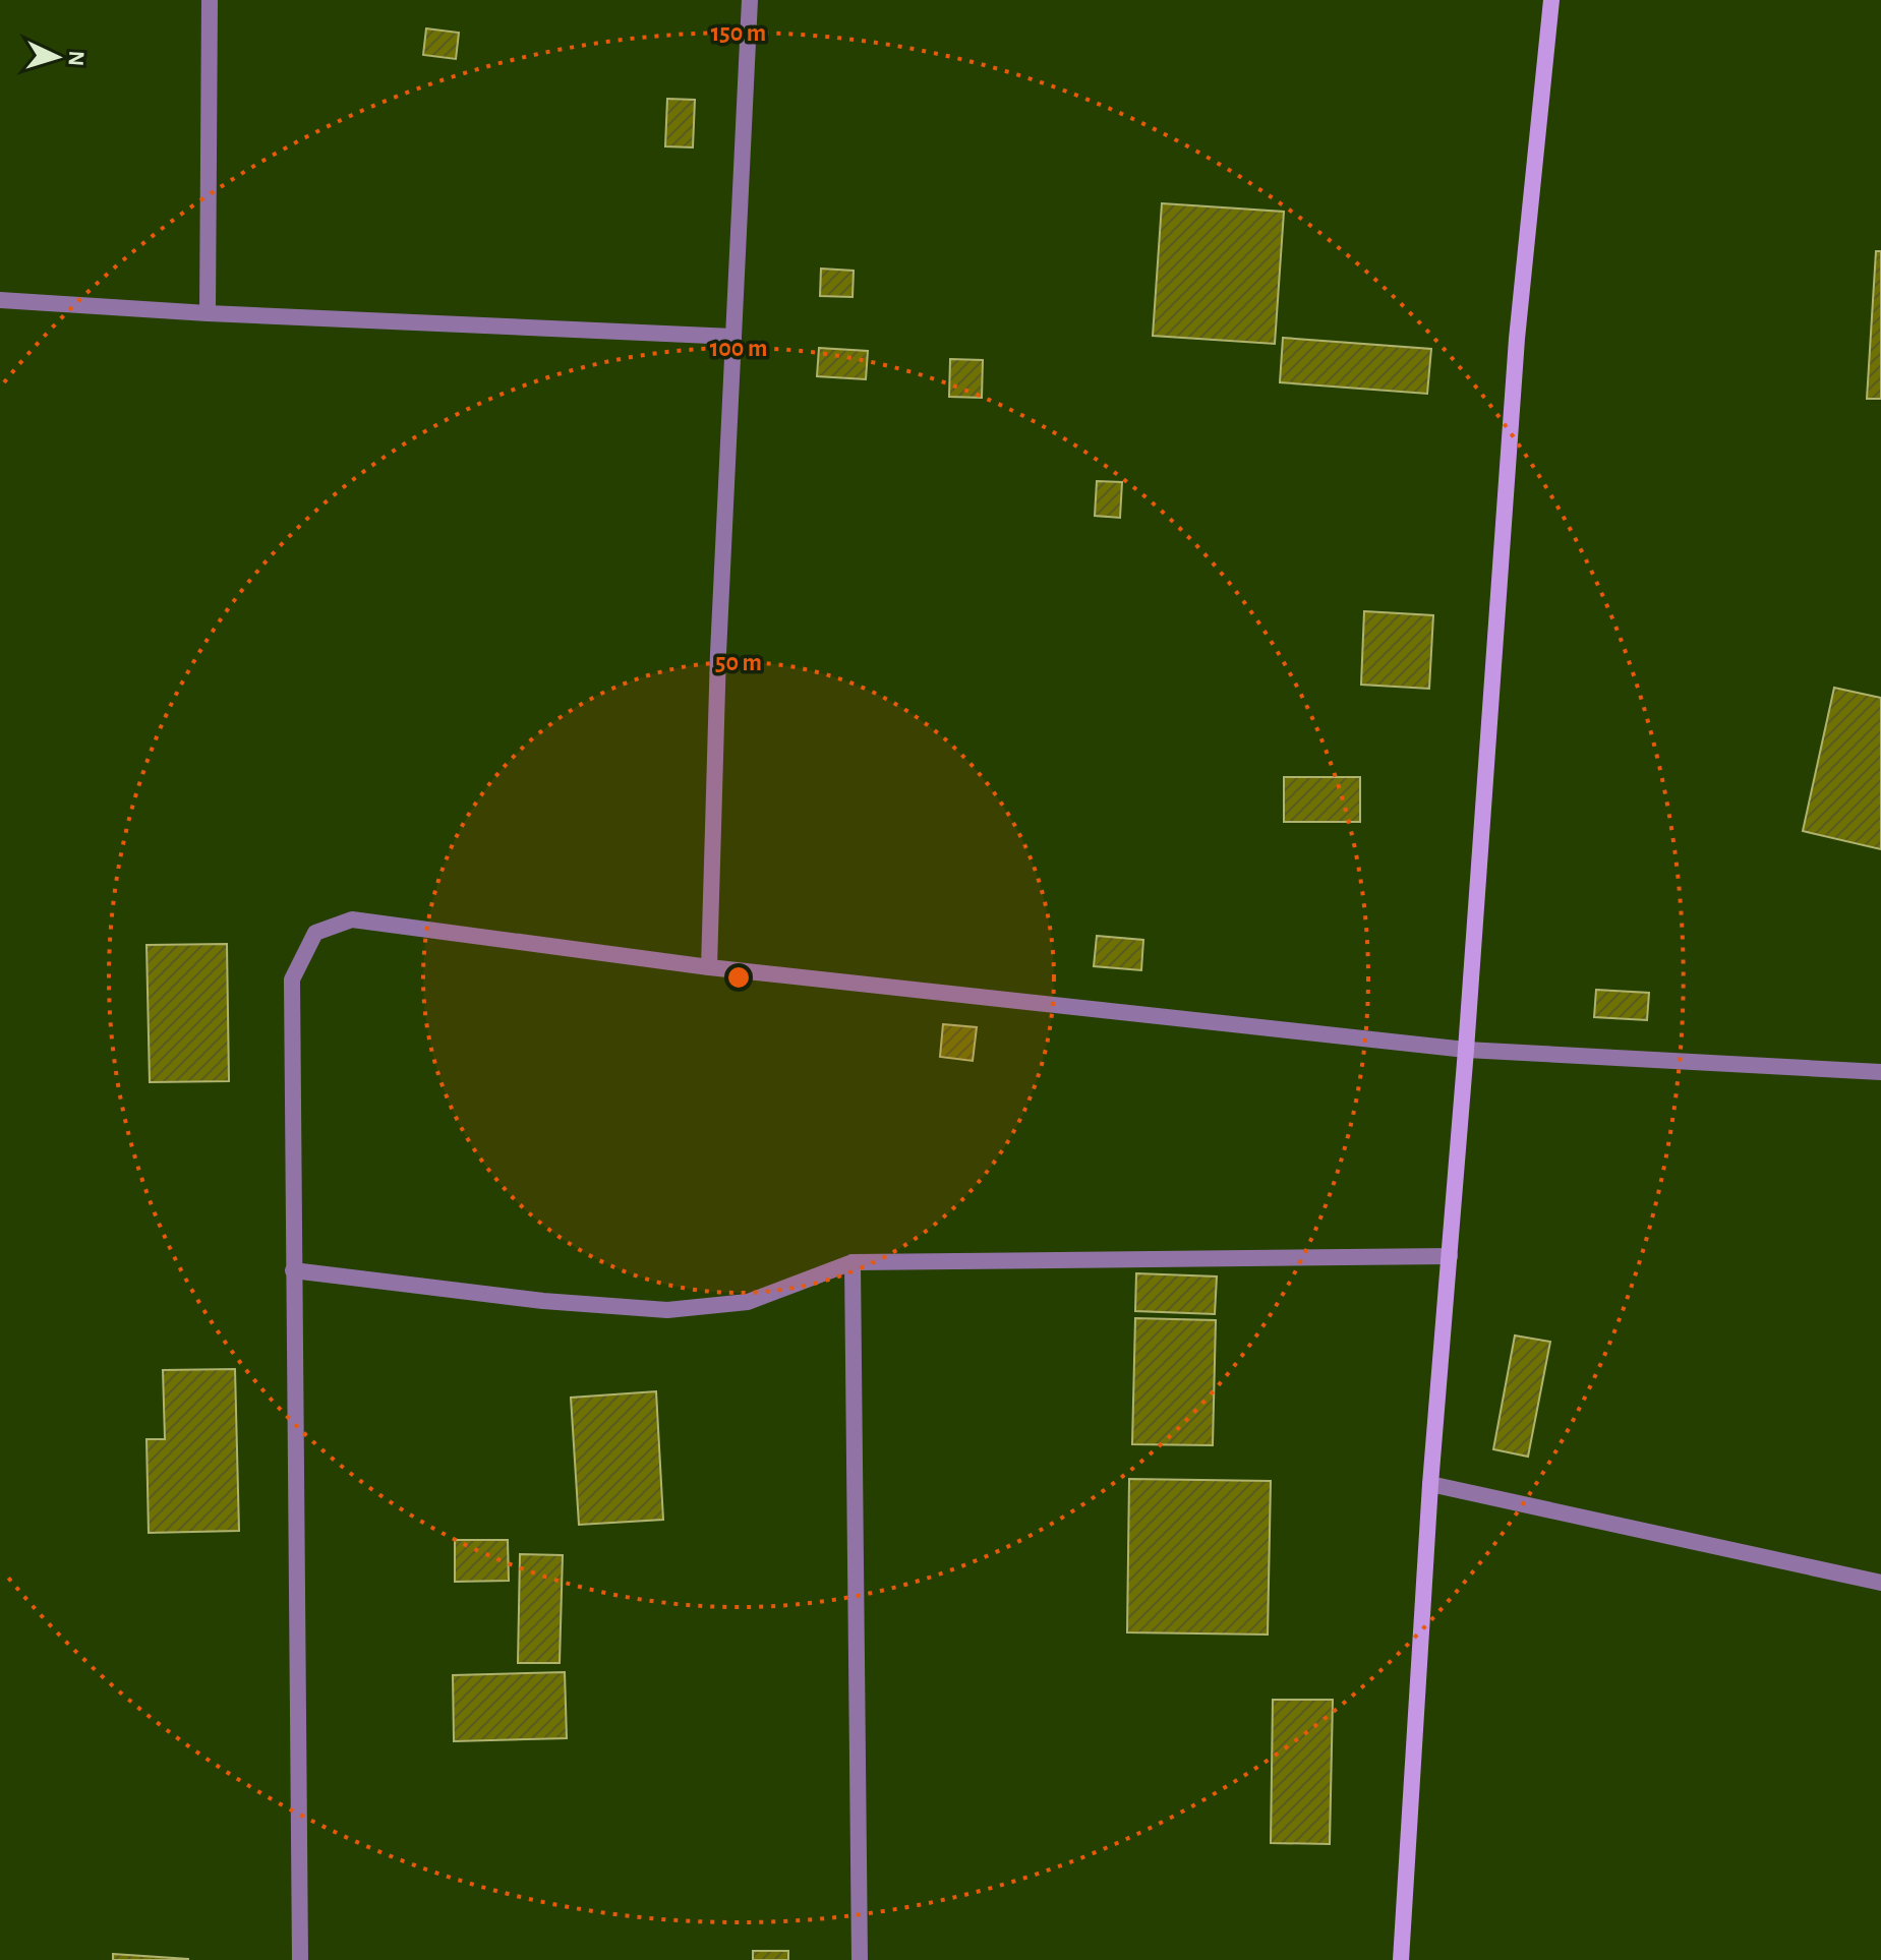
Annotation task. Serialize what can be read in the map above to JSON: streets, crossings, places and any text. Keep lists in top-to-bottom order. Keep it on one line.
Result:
{"north":"right","rings":["150 m","100 m","50 m"]}
